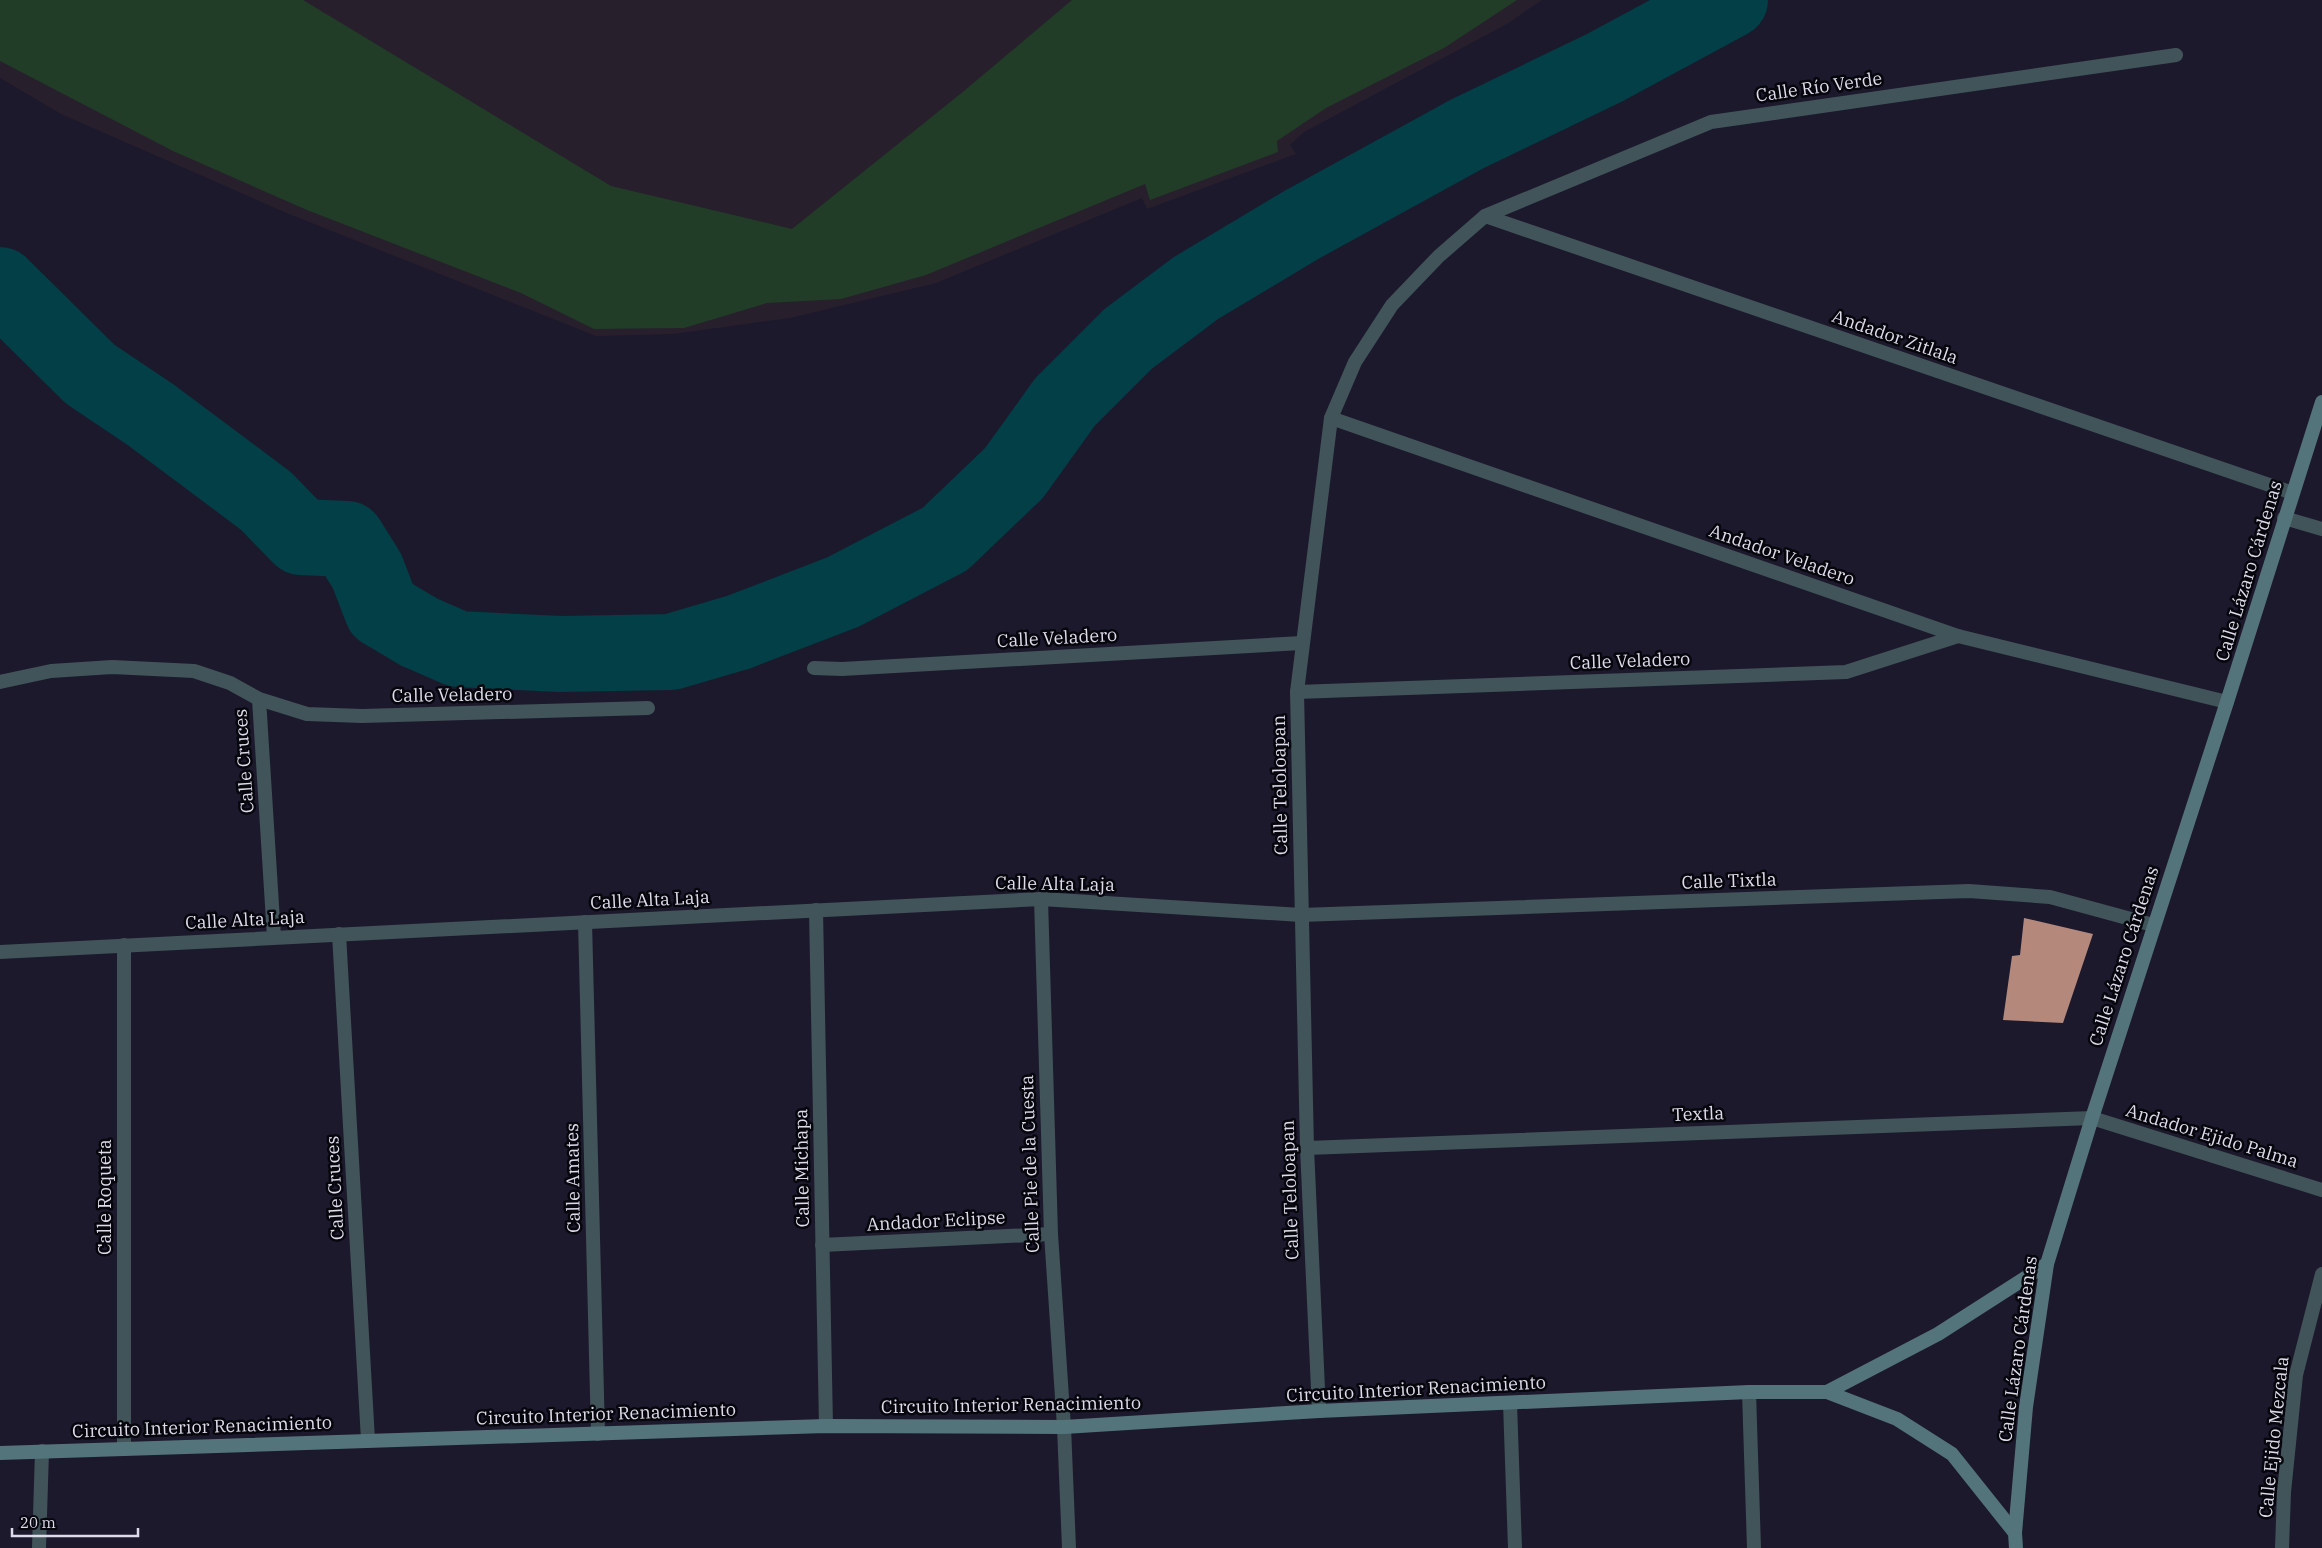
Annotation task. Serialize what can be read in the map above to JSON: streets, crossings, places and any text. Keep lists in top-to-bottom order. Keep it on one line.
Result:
{"streets":{"main road":["Calle Lázaro Cárdenas","Circuito Interior Renacimiento"],"street":["Calle Río Verde","Andador Zitlala","Andador Veladero","Calle Veladero","Calle Cruces","Calle Teloloapan","Calle Tixtla","Calle Alta Laja","Textla","Andador Ejido Palma","Calle Pie de la Cuesta","Calle Michapa","Calle Amates","Calle Roqueta","Andador Eclipse","Calle Ejido Mezcala"]},"crossings":[["Calle Río Verde","Andador Zitlala"],["Calle Río Verde","Calle Teloloapan"],["Andador Zitlala","Calle Lázaro Cárdenas"],["Andador Zitlala","Calle Teloloapan"],["Andador Veladero","Calle Lázaro Cárdenas"],["Andador Veladero","Calle Veladero"],["Andador Veladero","Calle Teloloapan"],["Calle Lázaro Cárdenas","Calle Tixtla"],["Calle Lázaro Cárdenas","Textla"],["Calle Lázaro Cárdenas","Andador Ejido Palma"],["Calle Lázaro Cárdenas","Circuito Interior Renacimiento"],["Calle Veladero","Calle Cruces"],["Calle Veladero","Calle Teloloapan"],["Calle Cruces","Calle Alta Laja"],["Calle Cruces","Circuito Interior Renacimiento"],["Calle Teloloapan","Calle Tixtla"],["Calle Teloloapan","Calle Alta Laja"],["Calle Teloloapan","Textla"],["Calle Teloloapan","Circuito Interior Renacimiento"],["Calle Tixtla","Calle Alta Laja"],["Calle Alta Laja","Calle Pie de la Cuesta"],["Calle Alta Laja","Calle Michapa"],["Calle Alta Laja","Calle Amates"],["Calle Alta Laja","Calle Roqueta"],["Textla","Andador Ejido Palma"],["Calle Pie de la Cuesta","Andador Eclipse"],["Calle Pie de la Cuesta","Circuito Interior Renacimiento"],["Calle Michapa","Andador Eclipse"],["Calle Michapa","Circuito Interior Renacimiento"],["Calle Amates","Circuito Interior Renacimiento"],["Calle Roqueta","Circuito Interior Renacimiento"]],"scale_bar":"20 m"}
